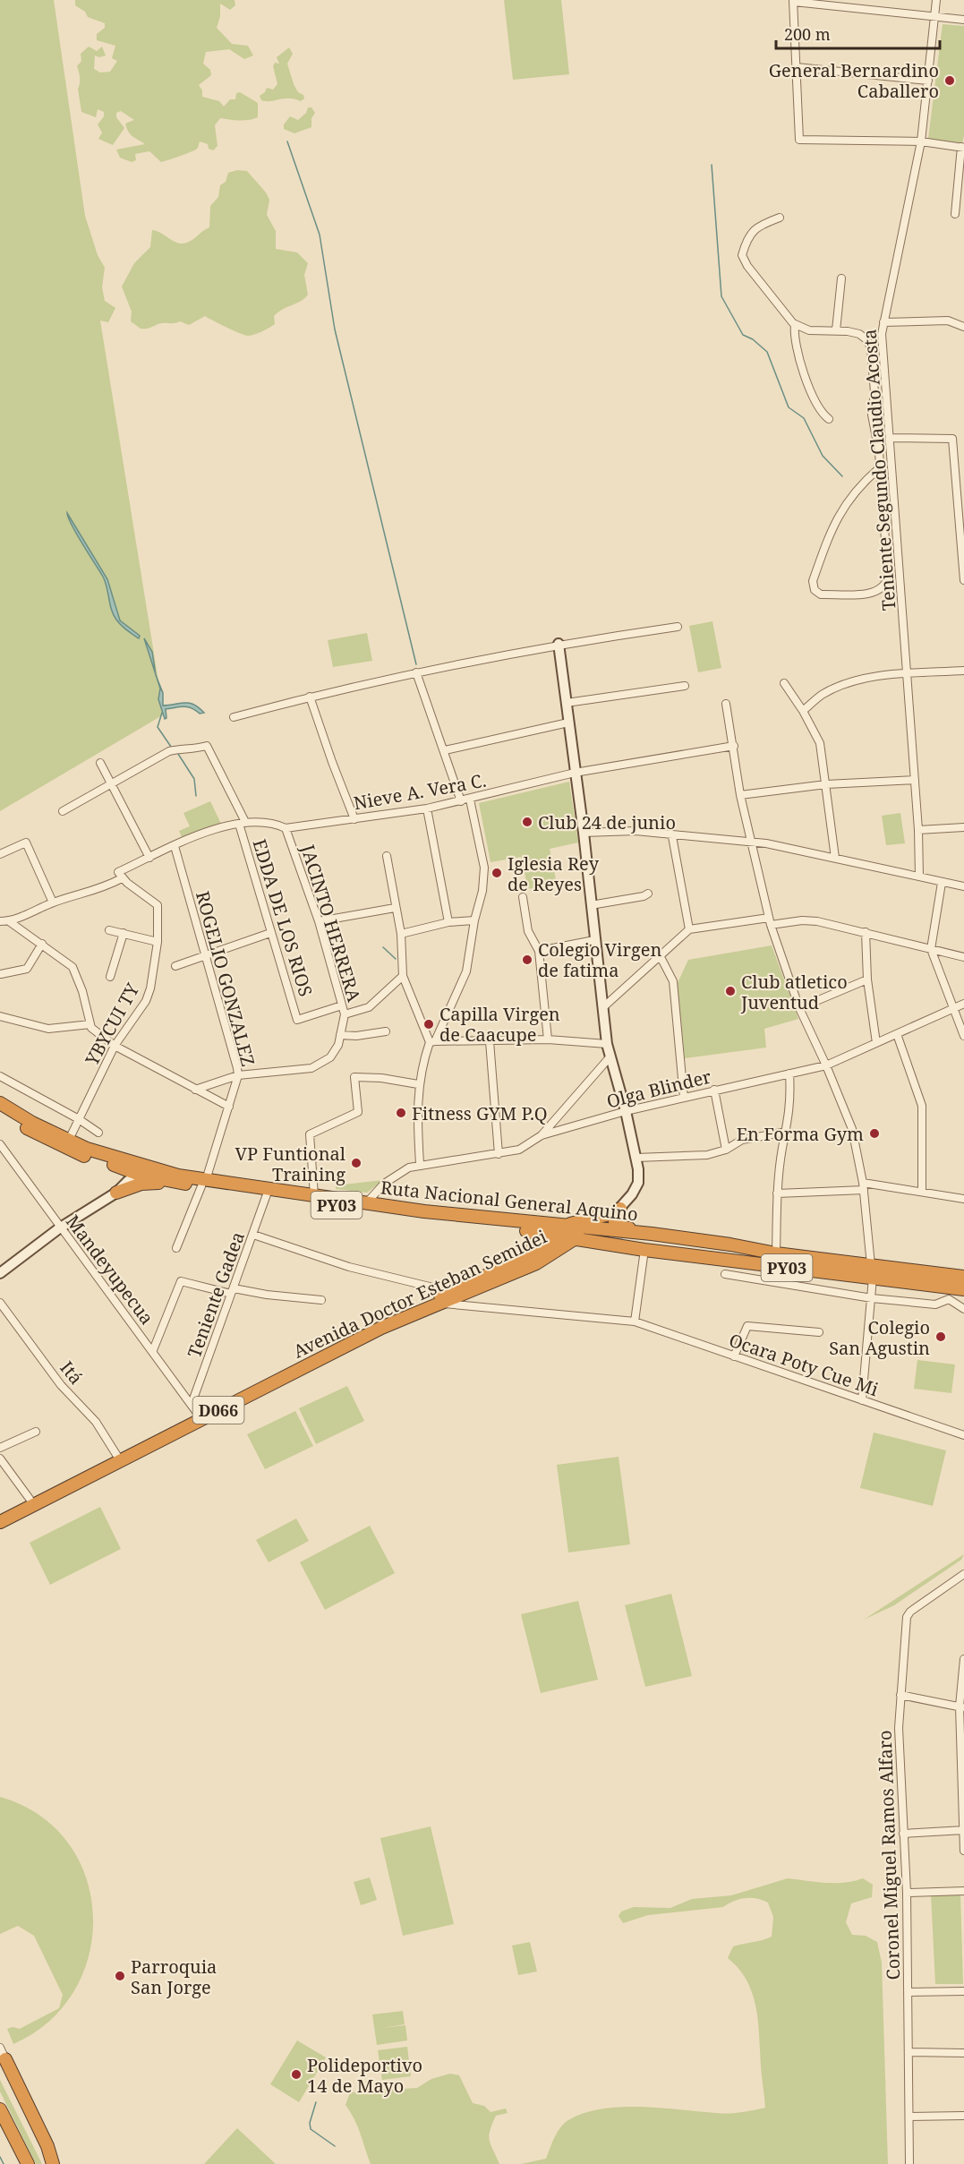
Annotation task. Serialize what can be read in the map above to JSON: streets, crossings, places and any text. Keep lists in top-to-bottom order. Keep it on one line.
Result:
{"streets":{"highway":["Ruta Nacional General Aquino","PY03","Avenida Doctor Esteban Semidei","D066"],"street":["Teniente Segundo Claudio Acosta","Nieve A. Vera C.","EDDA DE LOS RIOS","JACINTO HERRERA","ROGELIO GONZALEZ","YBYCUI TY","Olga Blinder","Mandeyupecua","Teniente Gadea","Ocara Poty Cue Mi","Itá","Coronel Miguel Ramos Alfaro"]},"crossings":[["Nieve A. Vera C.","EDDA DE LOS RIOS"],["Nieve A. Vera C.","JACINTO HERRERA"],["Nieve A. Vera C.","ROGELIO GONZALEZ"],["Nieve A. Vera C.","YBYCUI TY"],["EDDA DE LOS RIOS","JACINTO HERRERA"],["JACINTO HERRERA","ROGELIO GONZALEZ"],["ROGELIO GONZALEZ","Ruta Nacional General Aquino"],["YBYCUI TY","Ruta Nacional General Aquino"],["Olga Blinder","Ruta Nacional General Aquino"],["Ruta Nacional General Aquino","Teniente Gadea"],["Ruta Nacional General Aquino","D066"],["Mandeyupecua","Avenida Doctor Esteban Semidei"],["Mandeyupecua","Teniente Gadea"],["Avenida Doctor Esteban Semidei","Teniente Gadea"],["Avenida Doctor Esteban Semidei","Ocara Poty Cue Mi"],["Avenida Doctor Esteban Semidei","Itá"],["Avenida Doctor Esteban Semidei","D066"],["Teniente Gadea","Ocara Poty Cue Mi"],["Ocara Poty Cue Mi","D066"]],"places":["General Bernardino Caballero","Club 24 de junio","Iglesia Rey de Reyes","Colegio Virgen de fatima","Club atletico Juventud","Capilla Virgen de Caacupe","Fitness GYM P.Q","En Forma Gym","VP Funtional Training","Colegio San Agustin","Parroquia San Jorge","Polideportivo 14 de Mayo"],"scale_bar":"200 m"}
